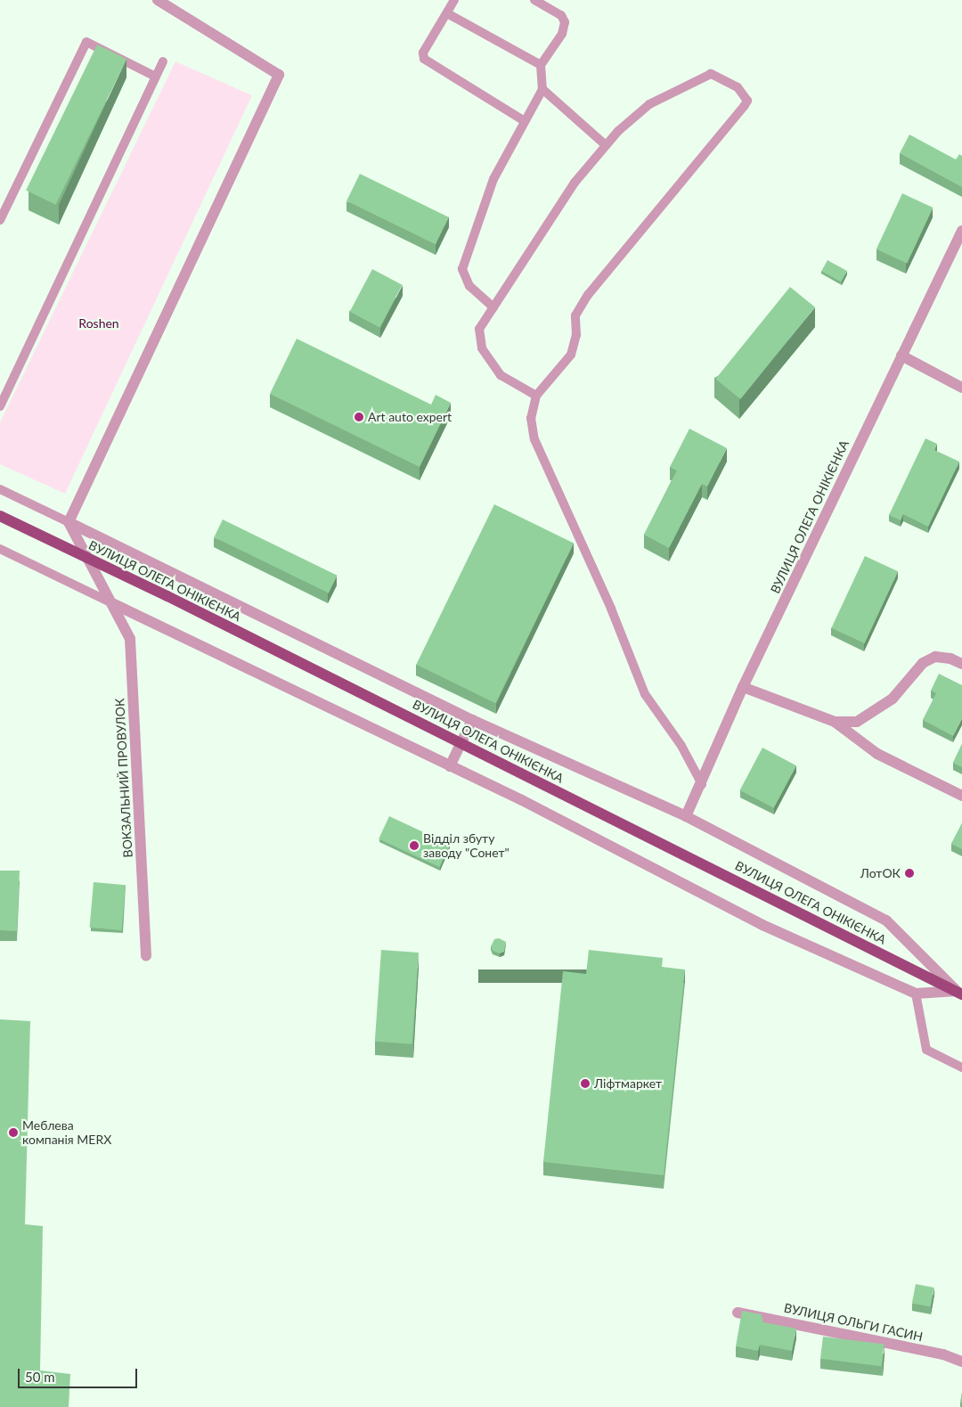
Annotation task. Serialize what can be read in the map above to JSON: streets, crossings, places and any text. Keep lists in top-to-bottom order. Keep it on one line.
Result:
{"streets":{"main road":["ВУЛИЦЯ ОЛЕГА ОНІКІЄНКА"],"street":["ВОКЗАЛЬНИЙ ПРОВУЛОК","ВУЛИЦЯ ОЛЬГИ ГАСИН"]},"parks":["Roshen"],"places":["Art auto expert","Відділ збуту заводу \"Сонет\"","ЛотОК","Ліфтмаркет","Меблева компанія MERX"],"scale_bar":"50 m"}
